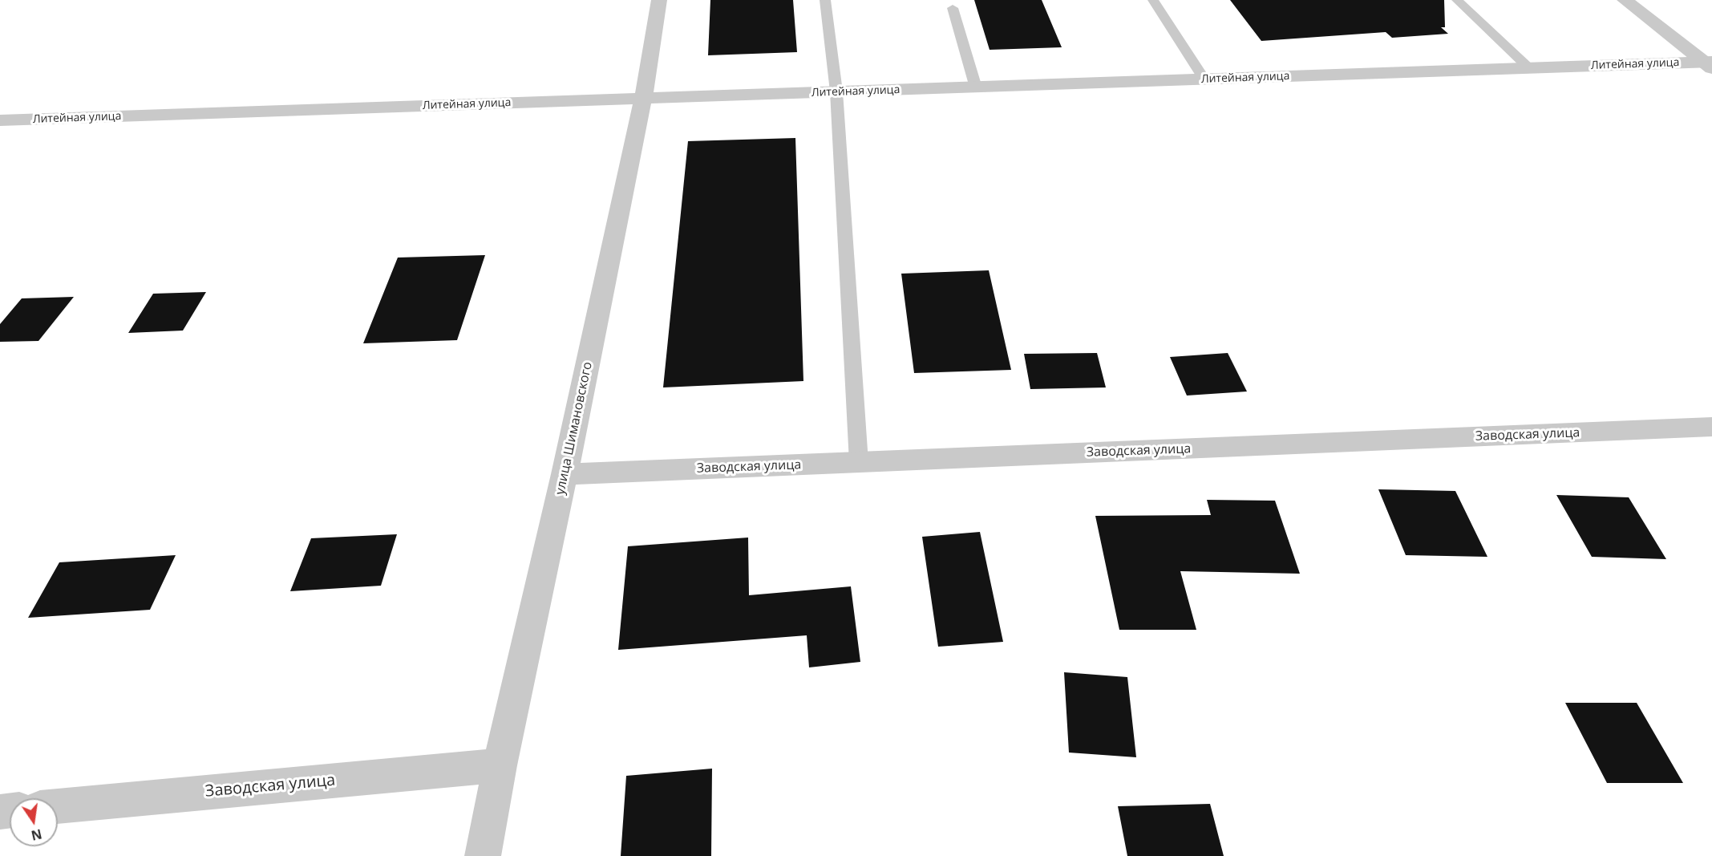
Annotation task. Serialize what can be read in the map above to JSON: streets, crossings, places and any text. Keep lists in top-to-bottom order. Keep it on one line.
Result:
{"streets":{"street":["Литейная улица","улица Шимановского","Заводская улица"]},"crossings":[["Литейная улица","улица Шимановского"],["улица Шимановского","Заводская улица"]],"north":"bottom"}
